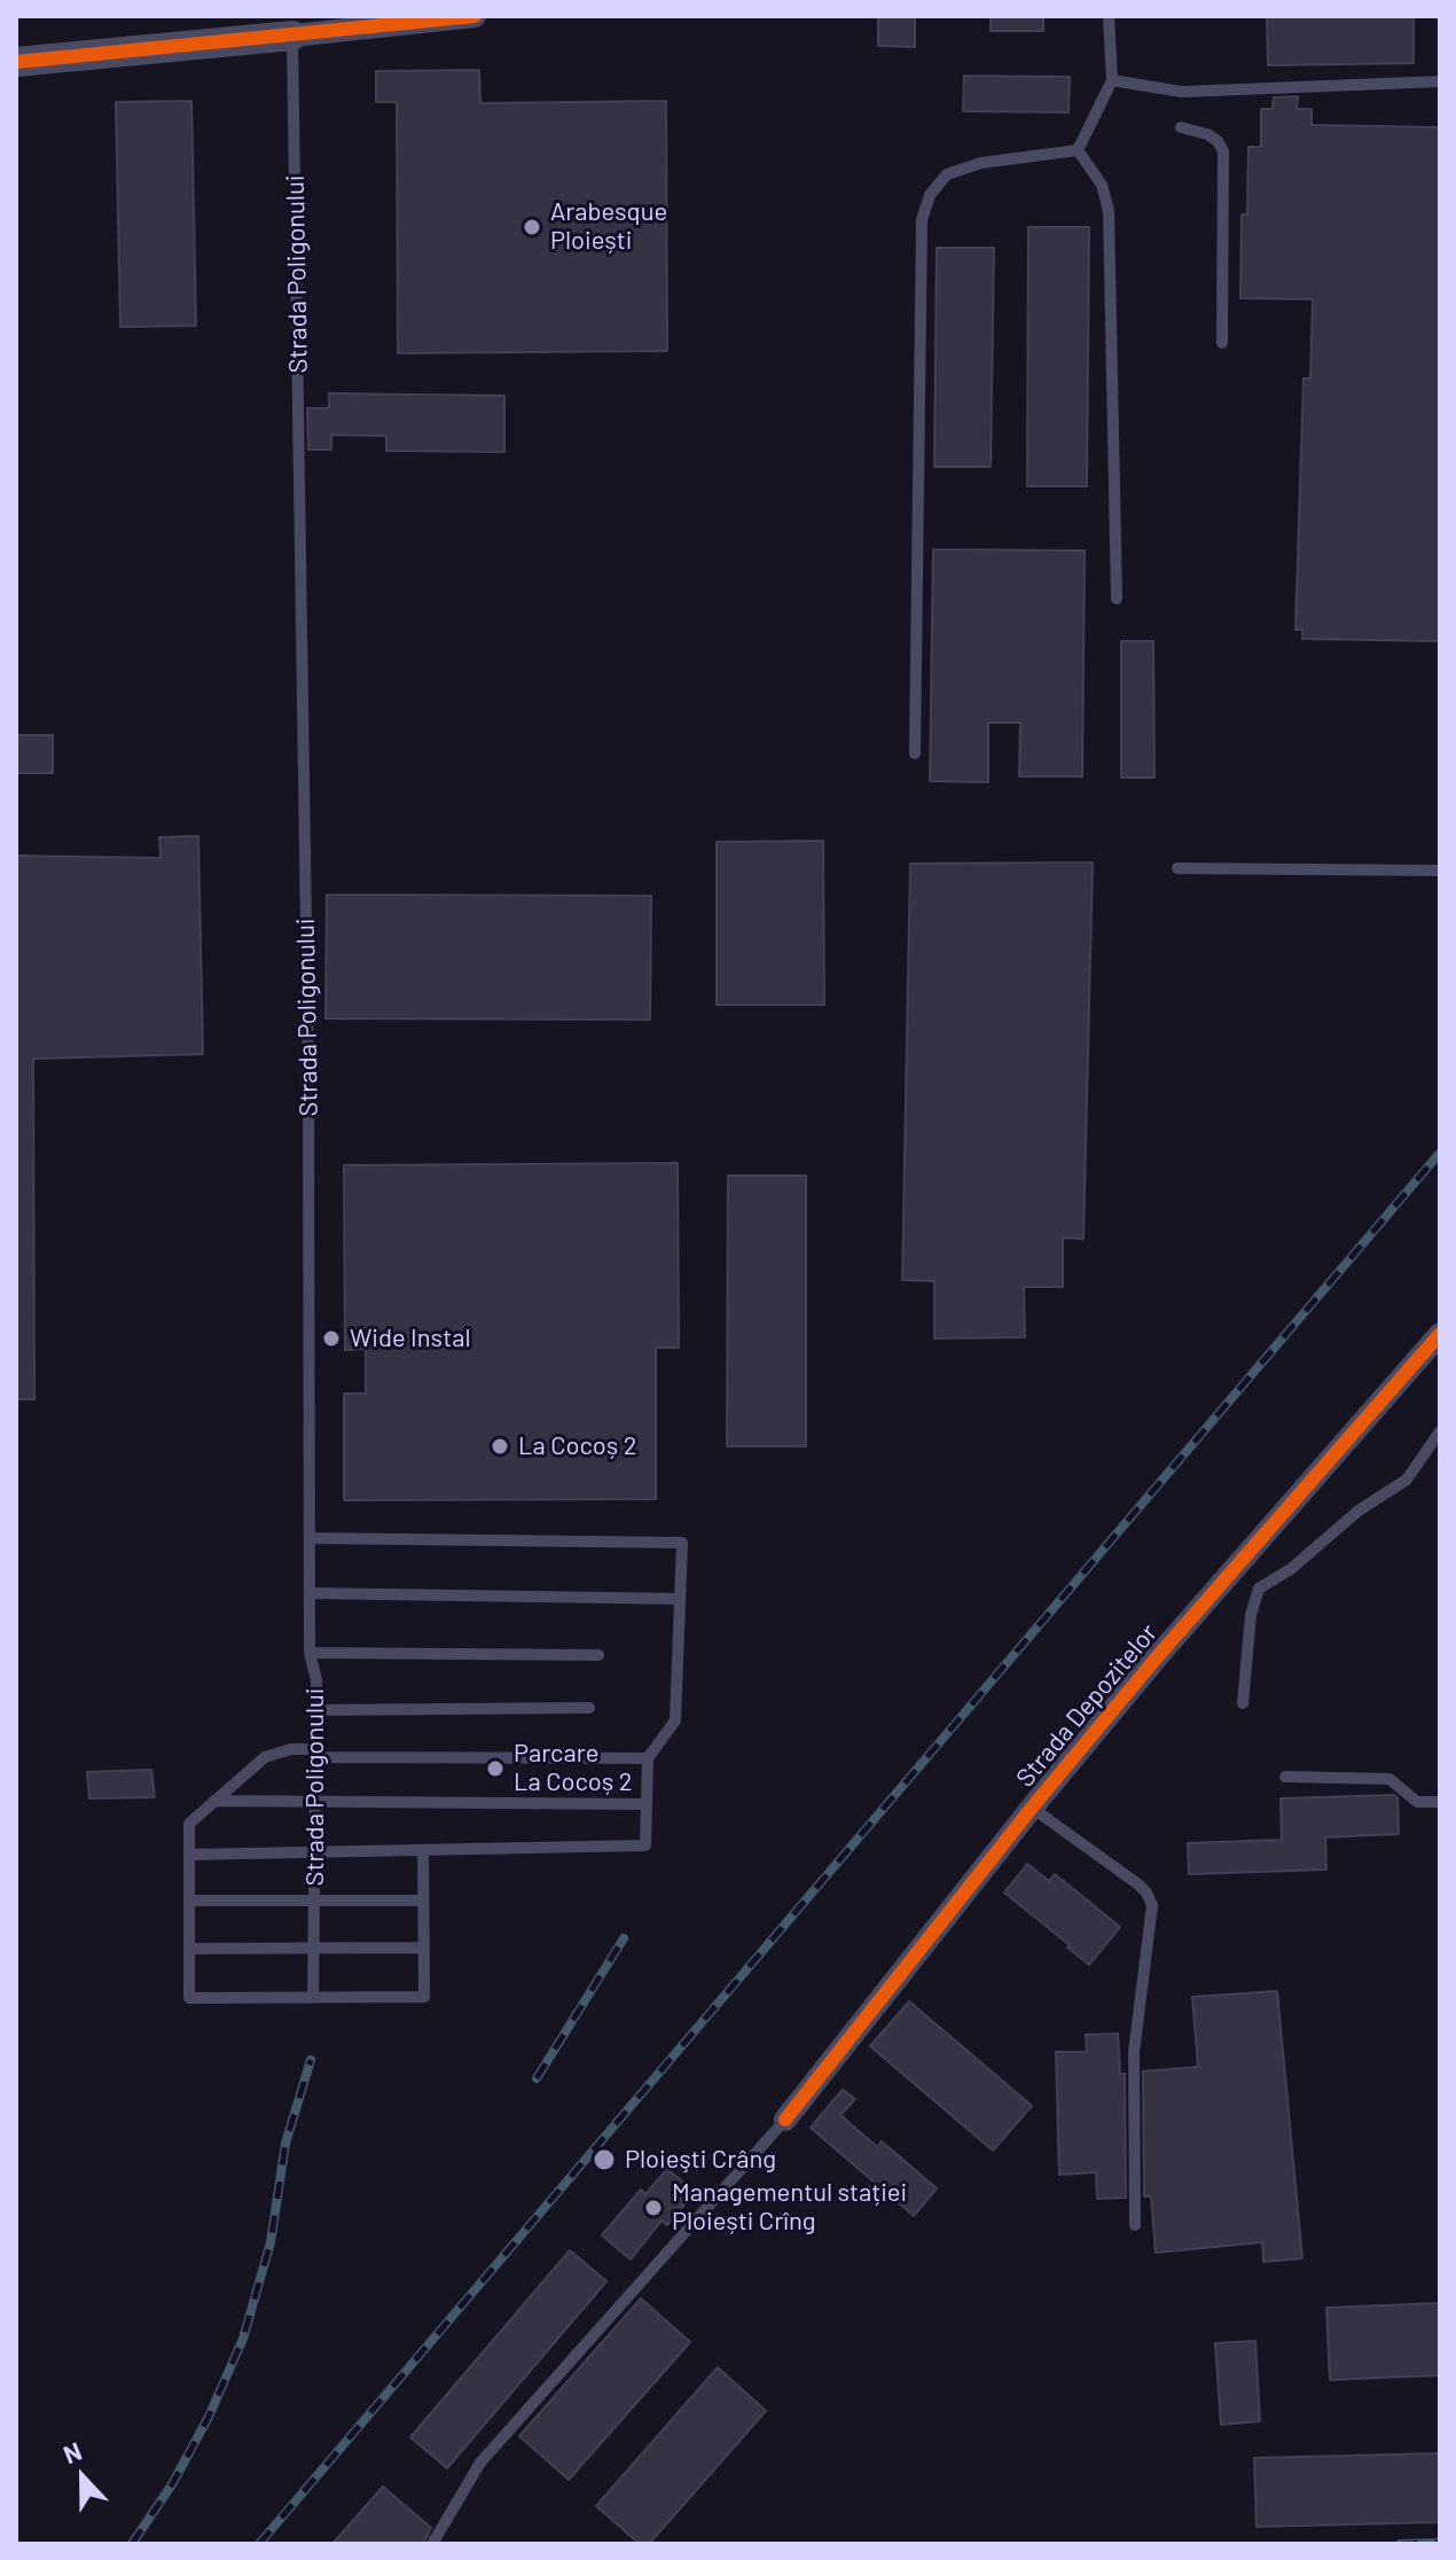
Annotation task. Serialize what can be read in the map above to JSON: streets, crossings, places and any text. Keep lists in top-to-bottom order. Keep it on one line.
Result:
{"streets":{"street":["Strada Depozitelor"],"lane":["Strada Poligonului"]},"places":["Arabesque Ploiești","Wide Instal","La Cocoș 2","Parcare La Cocoș 2","Ploieşti Crâng","Managementul stației Ploiești Crîng"],"north":"top"}
